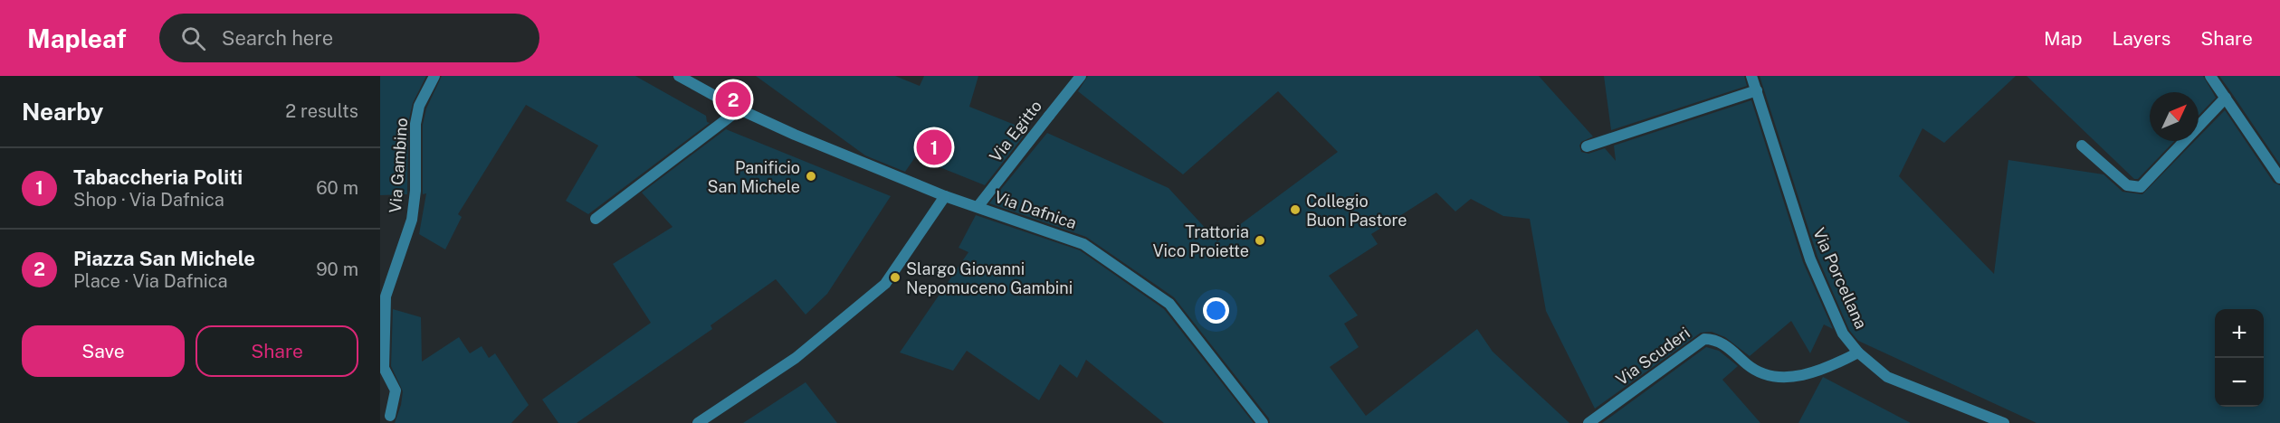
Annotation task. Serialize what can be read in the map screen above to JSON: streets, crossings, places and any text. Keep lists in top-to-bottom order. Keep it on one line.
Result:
{"streets":{"street":["Via Egitto","Via Gambino","Via Dafnica","Via Porcellana","Via Scuderi"]},"crossings":[["Via Egitto","Via Dafnica"],["Via Porcellana","Via Scuderi"]],"places":["Panificio San Michele","Collegio Buon Pastore","Trattoria Vico Proiette","Slargo Giovanni Nepomuceno Gambini"],"north":"top right","page":{"header":"Mapleaf","search":"Search here","nav":["Map","Layers","Share"],"heading":["Nearby","2 results"],"pins":["2","1"],"list":[{"mark":"1","name":"Tabaccheria Politi","note":"Shop · Via Dafnica","value":"60 m"},{"mark":"2","name":"Piazza San Michele","note":"Place · Via Dafnica","value":"90 m"}],"buttons":["Save","Share"],"map_buttons":["+","−"]}}
